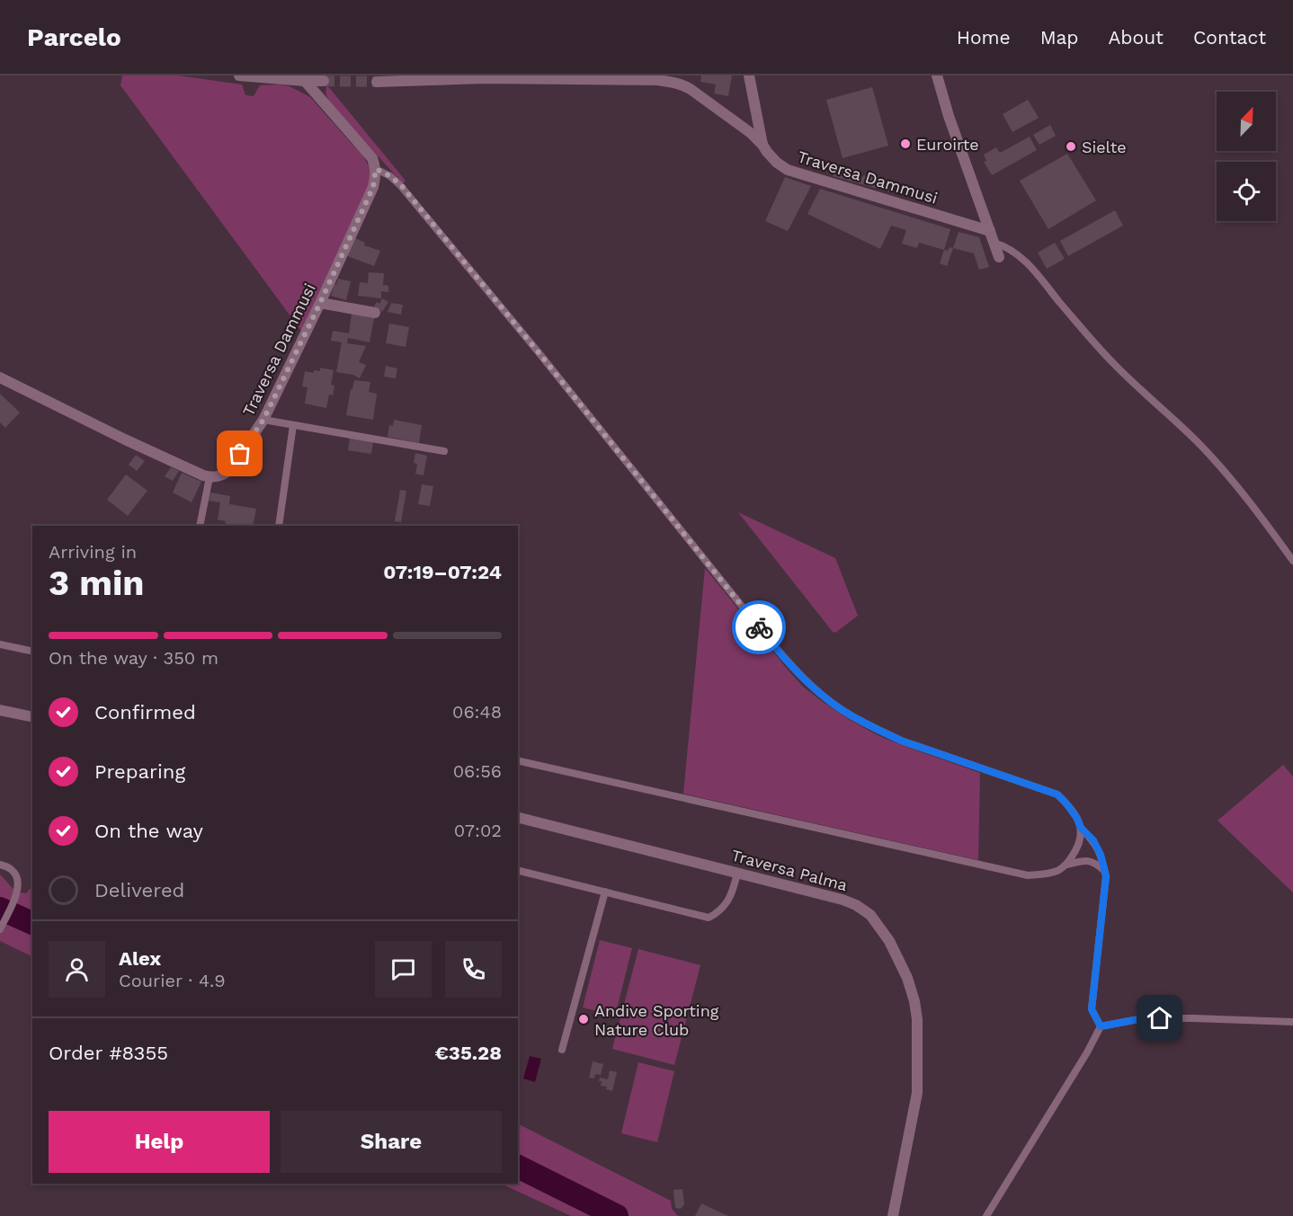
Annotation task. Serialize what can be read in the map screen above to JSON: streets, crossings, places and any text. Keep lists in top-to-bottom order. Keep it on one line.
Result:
{"streets":{"street":["Traversa Dammusi","Traversa Palma"]},"places":["Euroirte","Sielte","Andive Sporting Nature Club"],"north":"top right","page":{"header":"Parcelo","nav":["Home","Map","About","Contact"],"heading":["3 min","Arriving in","07:19–07:24"],"panel":["Alex","Courier · 4.9","Order #8355","€35.28"],"bar":"On the way · 350 m","list":[["Confirmed","06:48"],["Preparing","06:56"],["On the way","07:02"],"Delivered"],"buttons":["Help","Share"]}}
